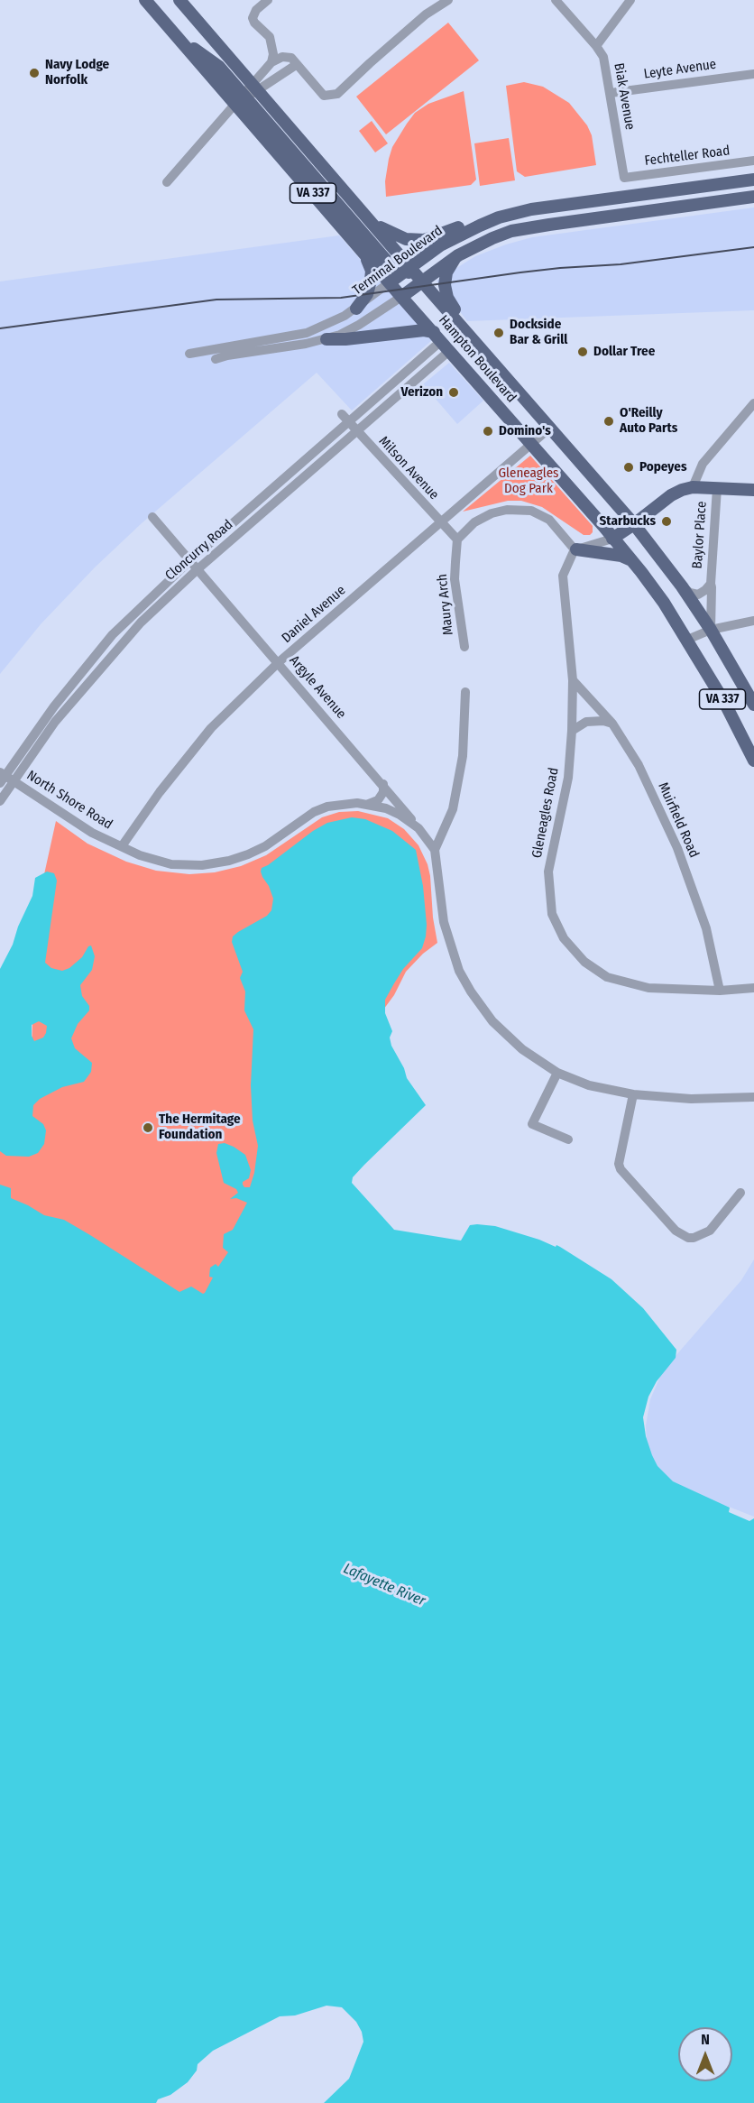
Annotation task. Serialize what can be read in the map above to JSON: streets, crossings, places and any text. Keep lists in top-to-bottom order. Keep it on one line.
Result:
{"streets":{"main road":["VA 337","Terminal Boulevard","Hampton Boulevard"],"street":["Leyte Avenue","Biak Avenue","Fechteller Road","Milson Avenue","Baylor Place","Cloncurry Road","Maury Arch","Daniel Avenue","Argyle Avenue","North Shore Road","Gleneagles Road","Muirfield Road"]},"crossings":[["Leyte Avenue","Biak Avenue"],["Biak Avenue","Fechteller Road"],["Terminal Boulevard","Hampton Boulevard"],["Hampton Boulevard","Baylor Place"],["Hampton Boulevard","Cloncurry Road"],["Hampton Boulevard","Daniel Avenue"],["Milson Avenue","Cloncurry Road"],["Milson Avenue","Maury Arch"],["Milson Avenue","Daniel Avenue"],["Cloncurry Road","Argyle Avenue"],["Cloncurry Road","North Shore Road"],["Daniel Avenue","Argyle Avenue"],["Daniel Avenue","North Shore Road"],["Argyle Avenue","North Shore Road"],["Gleneagles Road","Muirfield Road"]],"water":["Lafayette River"],"parks":["Gleneagles Dog Park"],"places":["Navy Lodge Norfolk","Dockside Bar & Grill","Dollar Tree","Verizon","O'Reilly Auto Parts","Domino's","Popeyes","Starbucks","The Hermitage Foundation"],"north":"top"}
